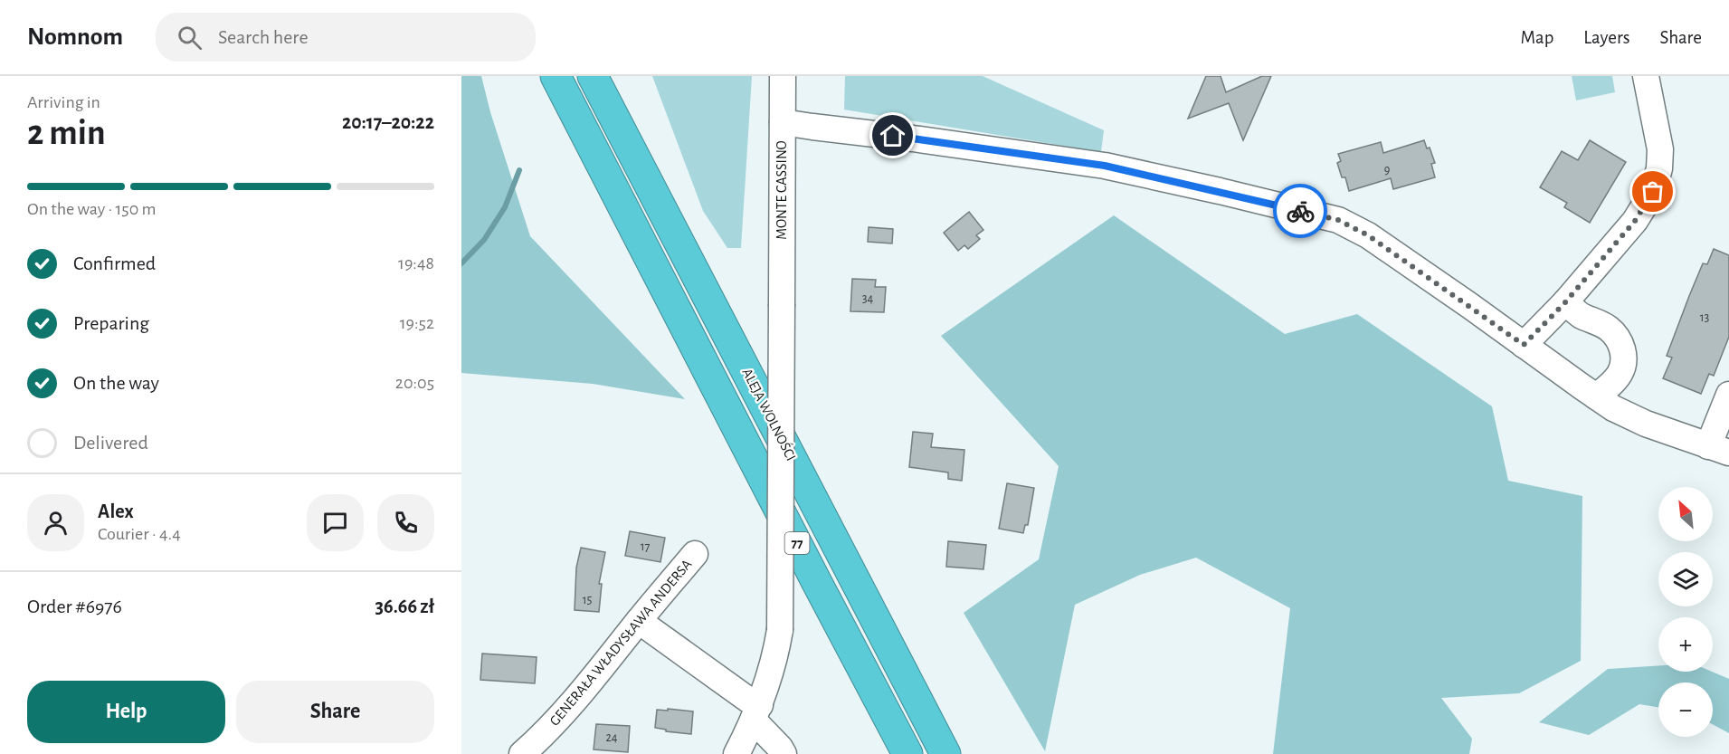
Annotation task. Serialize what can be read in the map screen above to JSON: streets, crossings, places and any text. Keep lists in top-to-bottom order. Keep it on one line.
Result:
{"streets":{"highway":["ALEJA WOLNOŚCI","77"],"street":["MONTE CASSINO","GENERAŁA WŁADYSŁAWA ANDERSA"]},"house_numbers":["9","34","13","17","15","24"],"north":"top left","page":{"header":"Nomnom","search":"Search here","nav":["Map","Layers","Share"],"heading":["2 min","Arriving in","20:17–20:22"],"panel":["Alex","Courier · 4.4","Order #6976","36.66 zł"],"bar":"On the way · 150 m","list":[["Confirmed","19:48"],["Preparing","19:52"],["On the way","20:05"],"Delivered"],"map_buttons":["+","−"],"buttons":["Help","Share"]}}
